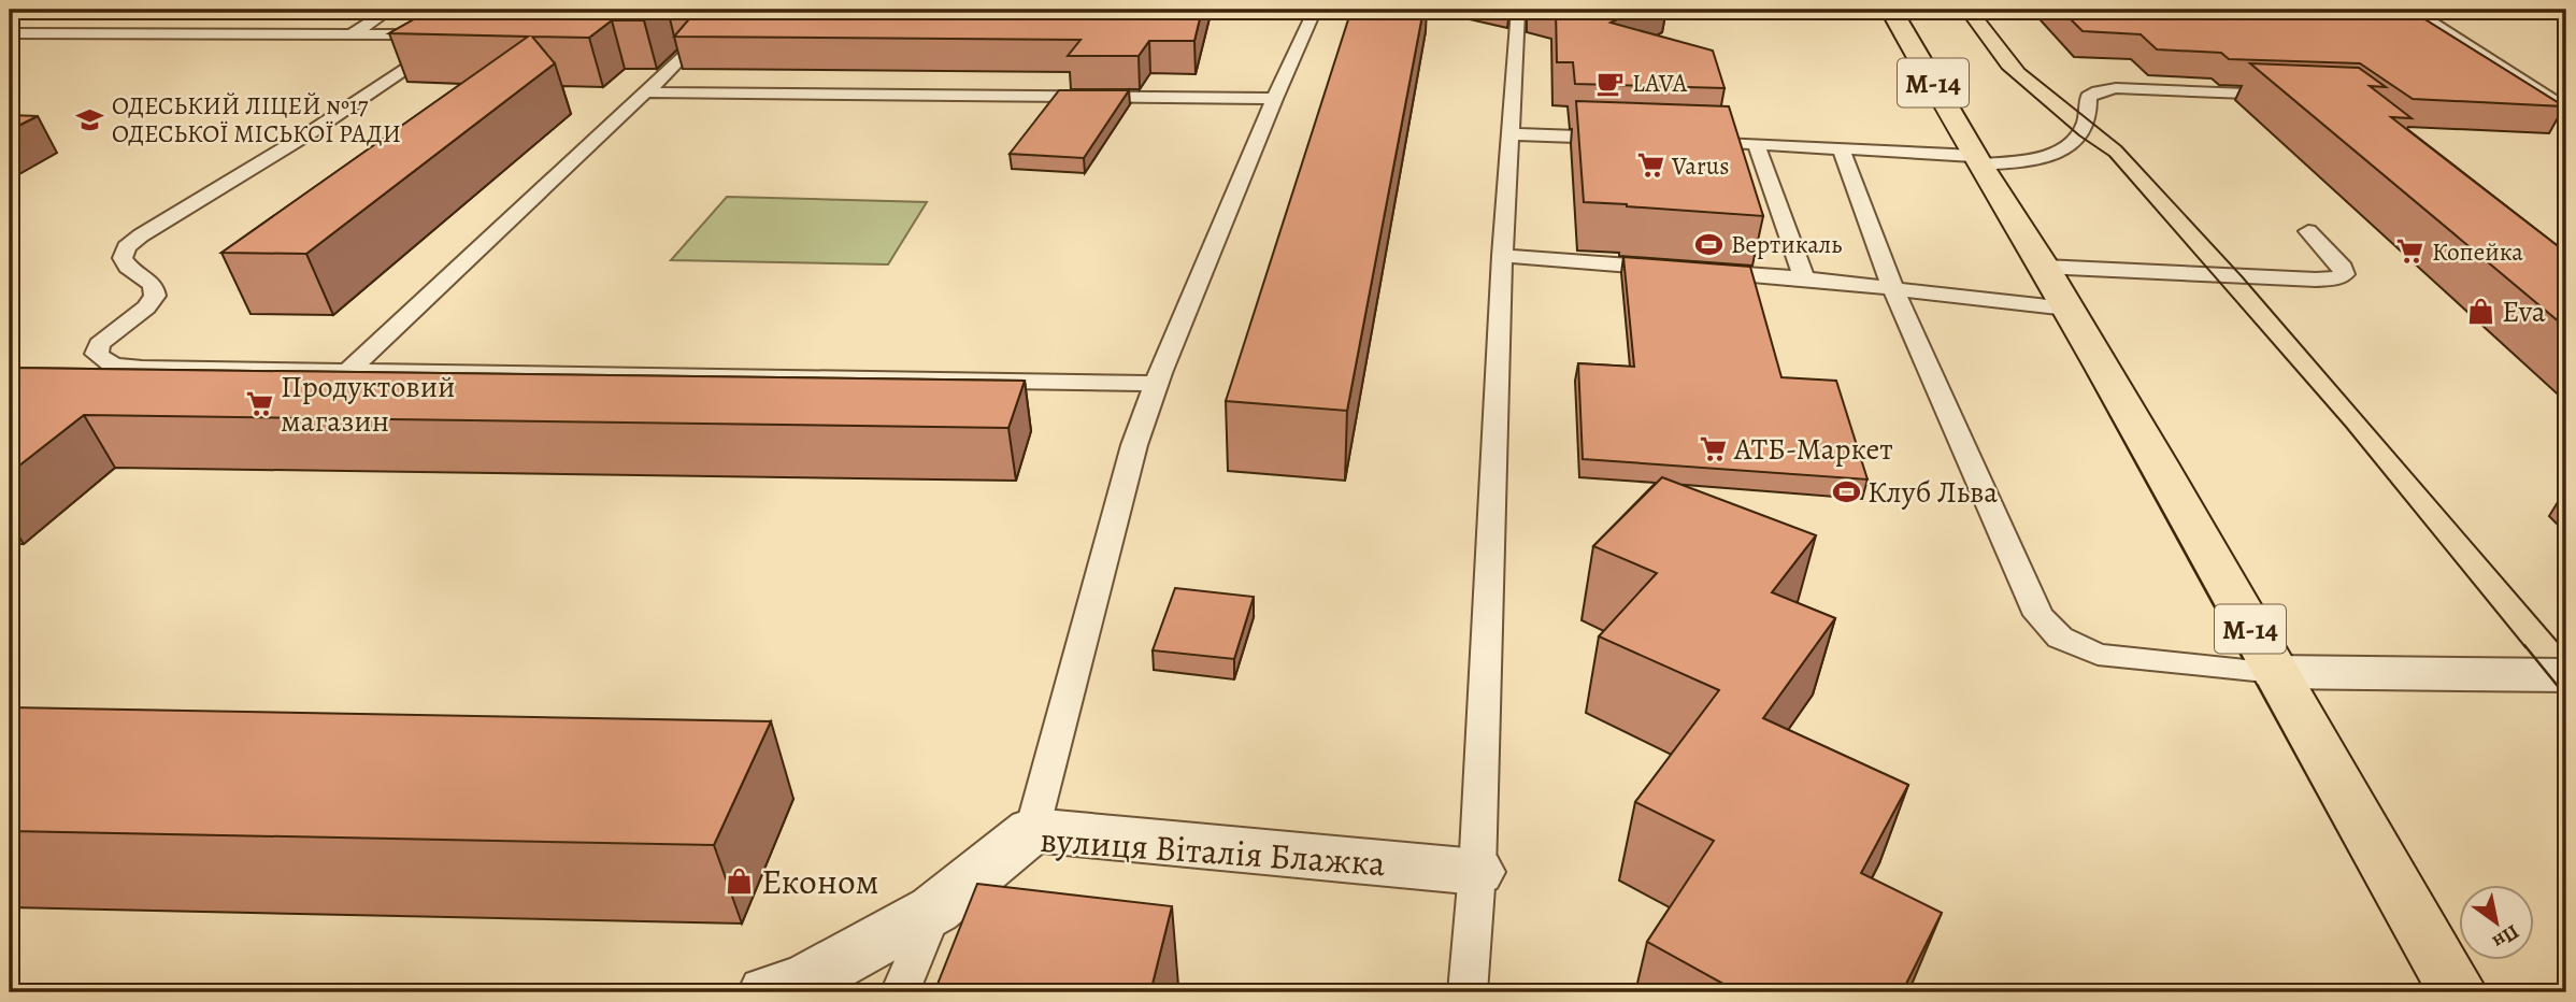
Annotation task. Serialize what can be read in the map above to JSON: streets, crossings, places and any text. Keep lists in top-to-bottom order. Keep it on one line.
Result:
{"streets":{"highway":["М-14"],"street":["вулиця Віталія Блажка"]},"places":{"cafe":["LAVA"],"school or university":["ОДЕСЬКИЙ ЛІЦЕЙ №17 ОДЕСЬКОЇ МІСЬКОЇ РАДИ"],"supermarket":["Varus","Копейка","Продуктовий магазин","АТБ-Маркет"],"sports":["Вертикаль","Клуб Льва"],"shop":["Eva","Економ"]},"north":"bottom right"}
